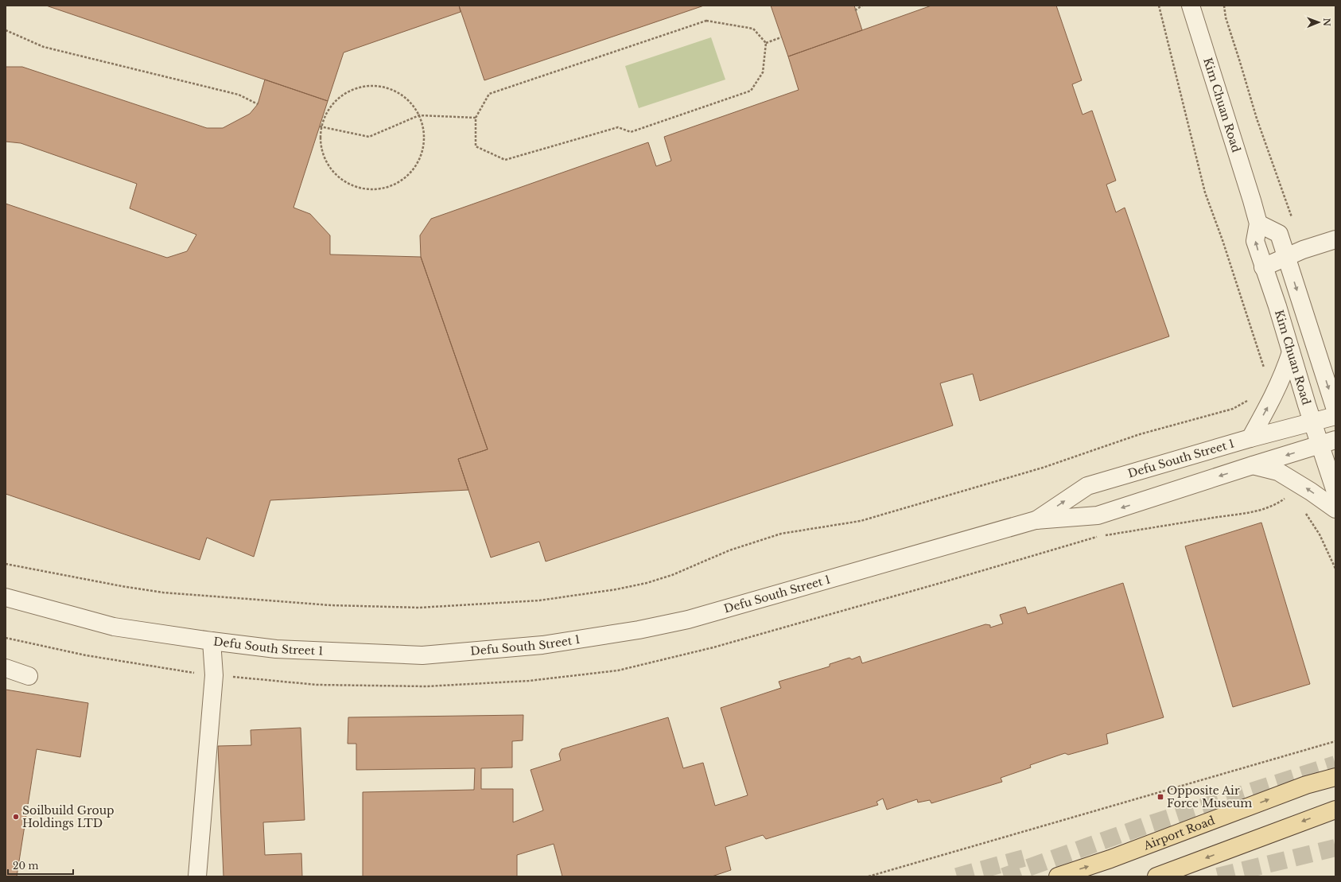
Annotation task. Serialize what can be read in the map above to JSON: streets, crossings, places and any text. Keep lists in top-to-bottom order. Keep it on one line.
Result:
{"streets":{"main road":["Airport Road"],"street":["Kim Chuan Road","Defu South Street 1"]},"crossings":[["Kim Chuan Road","Defu South Street 1"]],"places":{"transit":["Opposite Air Force Museum"],"other":["Soilbuild Group Holdings LTD"]},"scale_bar":"20 m","north":"right"}
